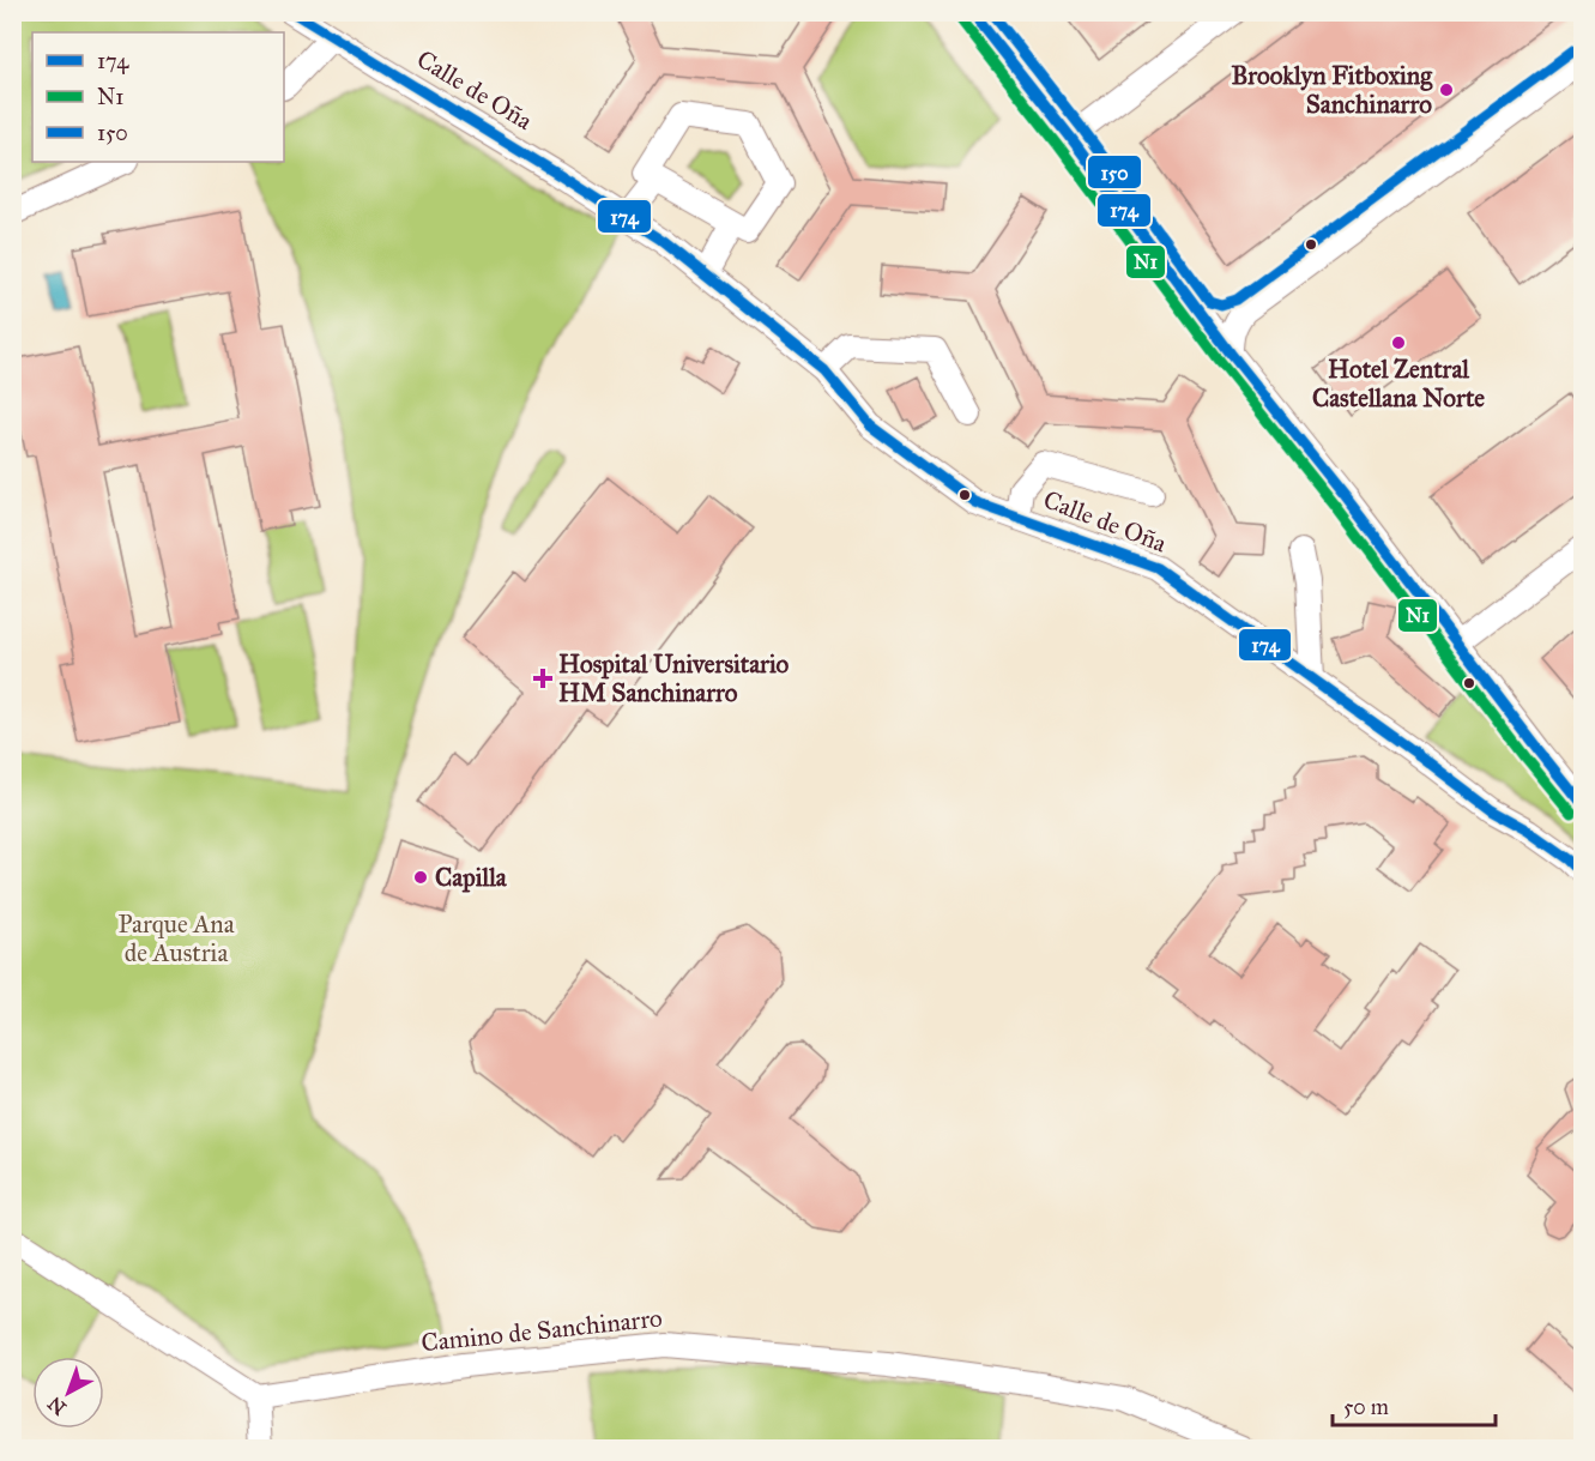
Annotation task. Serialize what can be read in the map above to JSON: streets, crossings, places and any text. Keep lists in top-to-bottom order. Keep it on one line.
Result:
{"streets":{"street":["Calle de Oña","Camino de Sanchinarro"]},"parks":["Parque Ana de Austria"],"places":{"other":["Brooklyn Fitboxing Sanchinarro","Hotel Zentral Castellana Norte","Capilla"],"health":["Hospital Universitario HM Sanchinarro"]},"lines":["transit line 174","transit line 150","transit line N1"],"legend":["174","N1","150"],"scale_bar":"50 m","north":"bottom left"}
